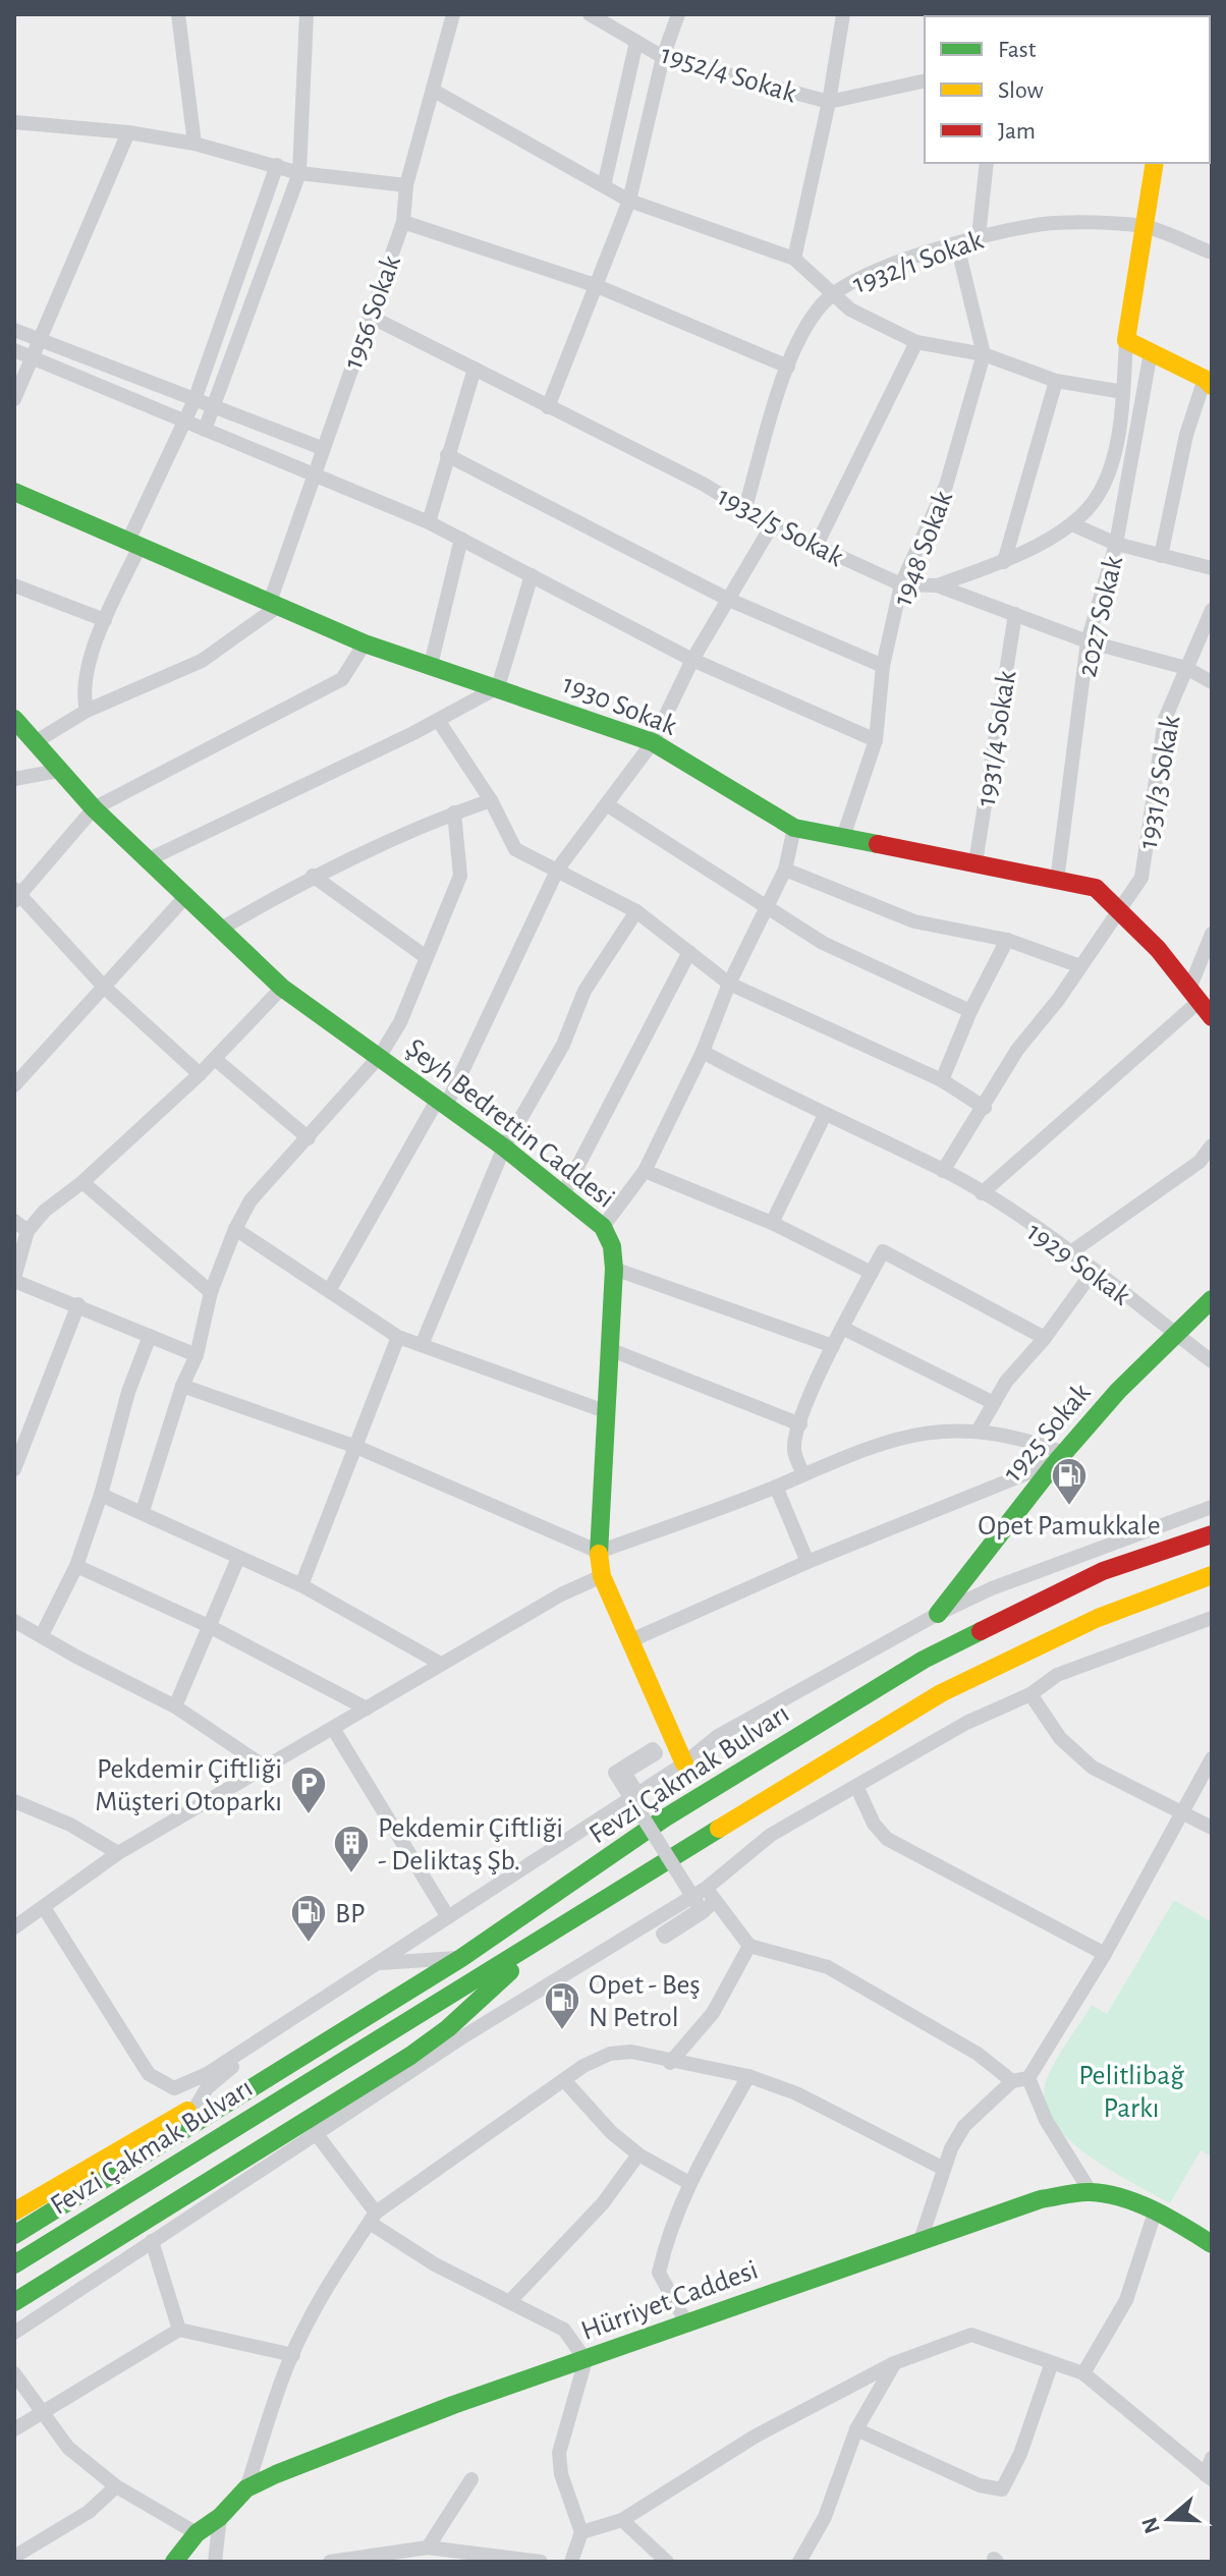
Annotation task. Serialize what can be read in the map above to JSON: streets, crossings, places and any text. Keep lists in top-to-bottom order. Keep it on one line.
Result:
{"streets":{"main road":["1930 Sokak","Şeyh Bedrettin Caddesi","1925 Sokak","Fevzi Çakmak Bulvarı","Hürriyet Caddesi"],"street":["1952/4 Sokak","1932/1 Sokak","1956 Sokak","1932/5 Sokak","1948 Sokak","2027 Sokak","1931/4 Sokak","1931/3 Sokak","1929 Sokak"]},"crossings":[["1932/1 Sokak","1932/5 Sokak"],["1956 Sokak","1932/5 Sokak"],["1956 Sokak","1930 Sokak"],["1932/5 Sokak","1948 Sokak"],["1932/5 Sokak","2027 Sokak"],["1932/5 Sokak","1931/4 Sokak"],["1932/5 Sokak","1931/3 Sokak"],["1948 Sokak","1930 Sokak"],["2027 Sokak","1930 Sokak"],["1930 Sokak","1931/4 Sokak"],["1930 Sokak","1931/3 Sokak"],["1931/3 Sokak","1929 Sokak"],["1929 Sokak","1925 Sokak"]],"parks":["Pelitlibağ Parkı"],"places":{"fuel station":["Opet Pamukkale","BP","Opet - Beş N Petrol"],"parking":["Pekdemir Çiftliği Müşteri Otoparkı"],"building":["Pekdemir Çiftliği - Deliktaş Şb."]},"legend":["Fast","Slow","Jam"],"north":"left"}
